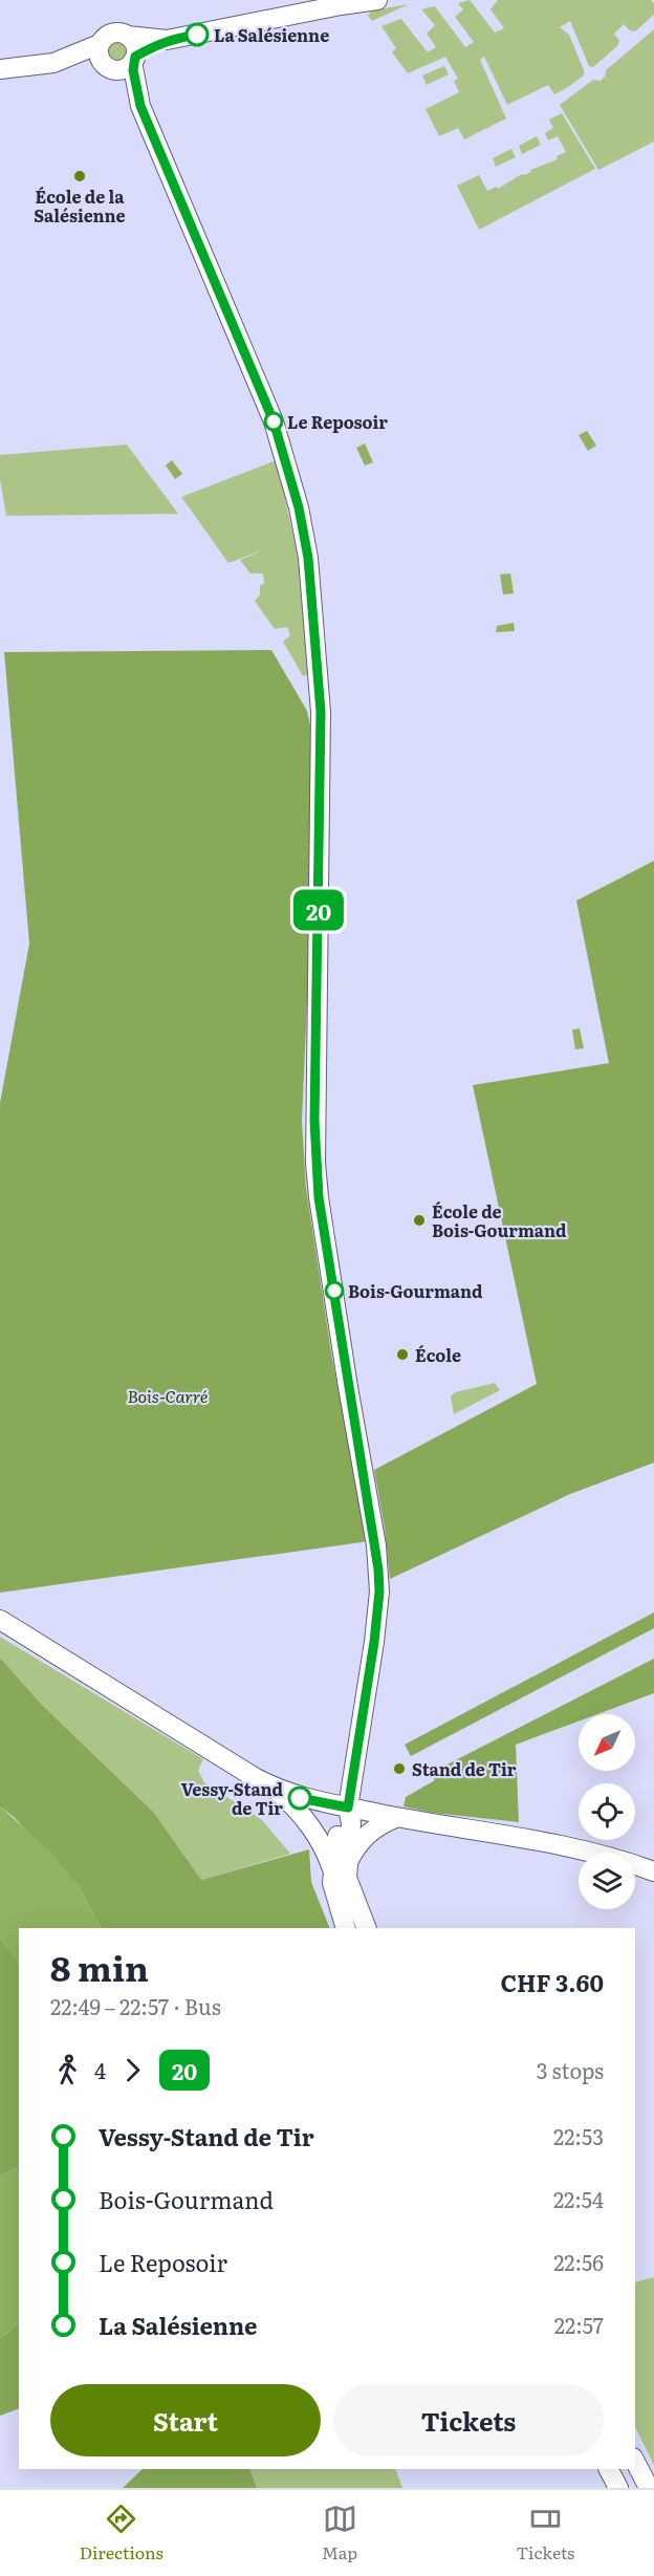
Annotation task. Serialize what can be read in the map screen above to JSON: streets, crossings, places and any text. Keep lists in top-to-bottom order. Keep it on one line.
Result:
{"parks":["Bois-Carré"],"places":["La Salésienne","École de la Salésienne","Le Reposoir","École de Bois-Gourmand","Bois-Gourmand","École","Stand de Tir","Vessy-Stand de Tir"],"lines":["bus line 20"],"north":"bottom left","page":{"on_map":"20","heading":["8 min","22:49 – 22:57 · Bus","CHF 3.60"],"legs":["4","20","3 stops"],"list":[{"name":"Vessy-Stand de Tir","value":"22:53"},{"name":"Bois-Gourmand","value":"22:54"},{"name":"Le Reposoir","value":"22:56"},{"name":"La Salésienne","value":"22:57"}],"buttons":["Start","Tickets"],"tabs":["Directions","Map","Tickets"]}}
